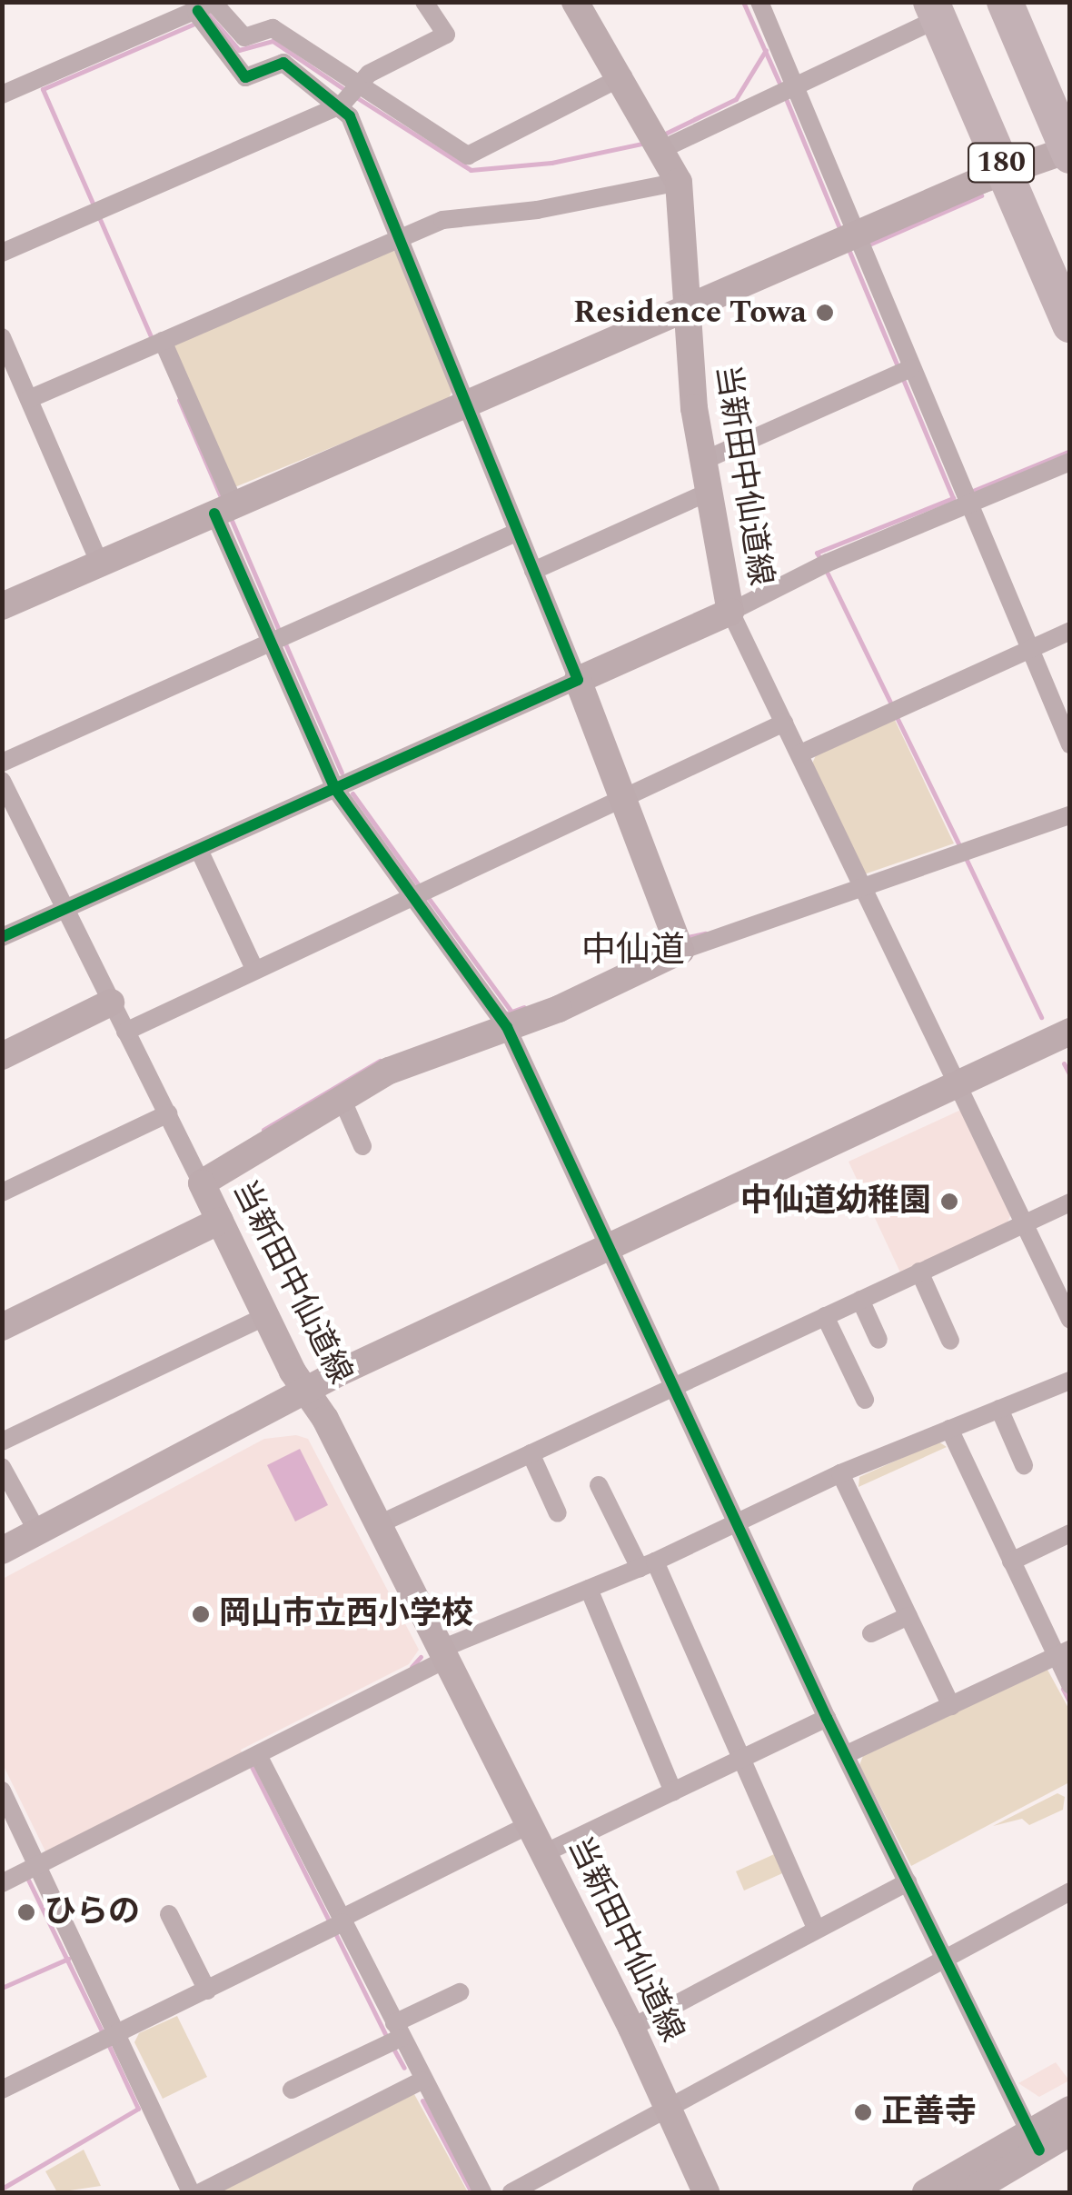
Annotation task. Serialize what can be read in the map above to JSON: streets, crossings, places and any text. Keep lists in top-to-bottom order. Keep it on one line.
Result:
{"streets":{"highway":["180"],"main road":["当新田中仙道線"]},"districts":["中仙道"],"places":["Residence Towa","中仙道幼稚園","岡山市立西小学校","ひらの","正善寺"]}
